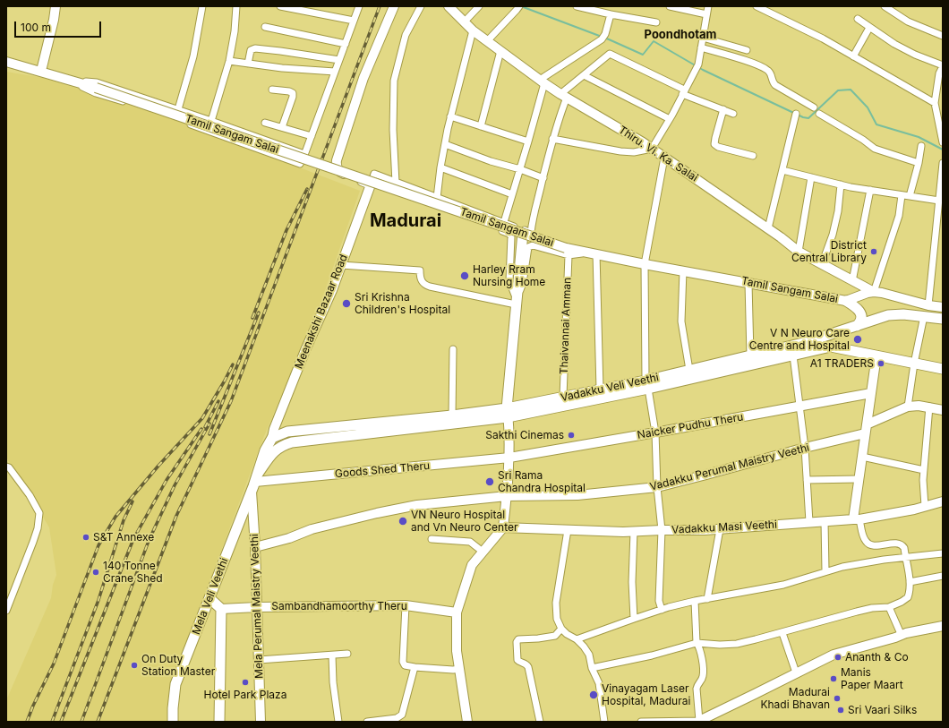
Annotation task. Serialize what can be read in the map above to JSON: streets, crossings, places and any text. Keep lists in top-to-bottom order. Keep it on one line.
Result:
{"streets":{"main road":["Vadakku Veli Veethi","Mela Veli Veethi"],"street":["Tamil Sangam Salai","Thiru. Vi. Ka. Salai","Meenakshi Bazaar Road","Thaivannai Amman","Naicker Pudhu Theru","Vadakku Perumal Maistry Veethi","Goods Shed Theru","Vadakku Masi Veethi","Mela Perumal Maistry Veethi","Sambandhamoorthy Theru"]},"crossings":[["Tamil Sangam Salai","Thaivannai Amman"],["Meenakshi Bazaar Road","Vadakku Veli Veethi"],["Meenakshi Bazaar Road","Mela Veli Veethi"],["Thaivannai Amman","Vadakku Veli Veethi"],["Vadakku Veli Veethi","Mela Veli Veethi"],["Naicker Pudhu Theru","Goods Shed Theru"],["Vadakku Perumal Maistry Veethi","Mela Perumal Maistry Veethi"],["Goods Shed Theru","Mela Veli Veethi"],["Goods Shed Theru","Mela Perumal Maistry Veethi"],["Mela Veli Veethi","Mela Perumal Maistry Veethi"],["Mela Perumal Maistry Veethi","Sambandhamoorthy Theru"]],"districts":["Poondhotam","Madurai"],"places":["District Central Library","Harley Rram Nursing Home","Sri Krishna Children's Hospital","V N Neuro Care Centre and Hospital","A1 TRADERS","Sakthi Cinemas","Sri Rama Chandra Hospital","VN Neuro Hospital and Vn Neuro Center","S&T Annexe","140 Tonne Crane Shed","Ananth & Co","On Duty Station Master","Manis Paper Maart","Hotel Park Plaza","Vinayagam Laser Hospital, Madurai","Madurai Khadi Bhavan","Sri Vaari Silks"],"scale_bar":"100 m"}
